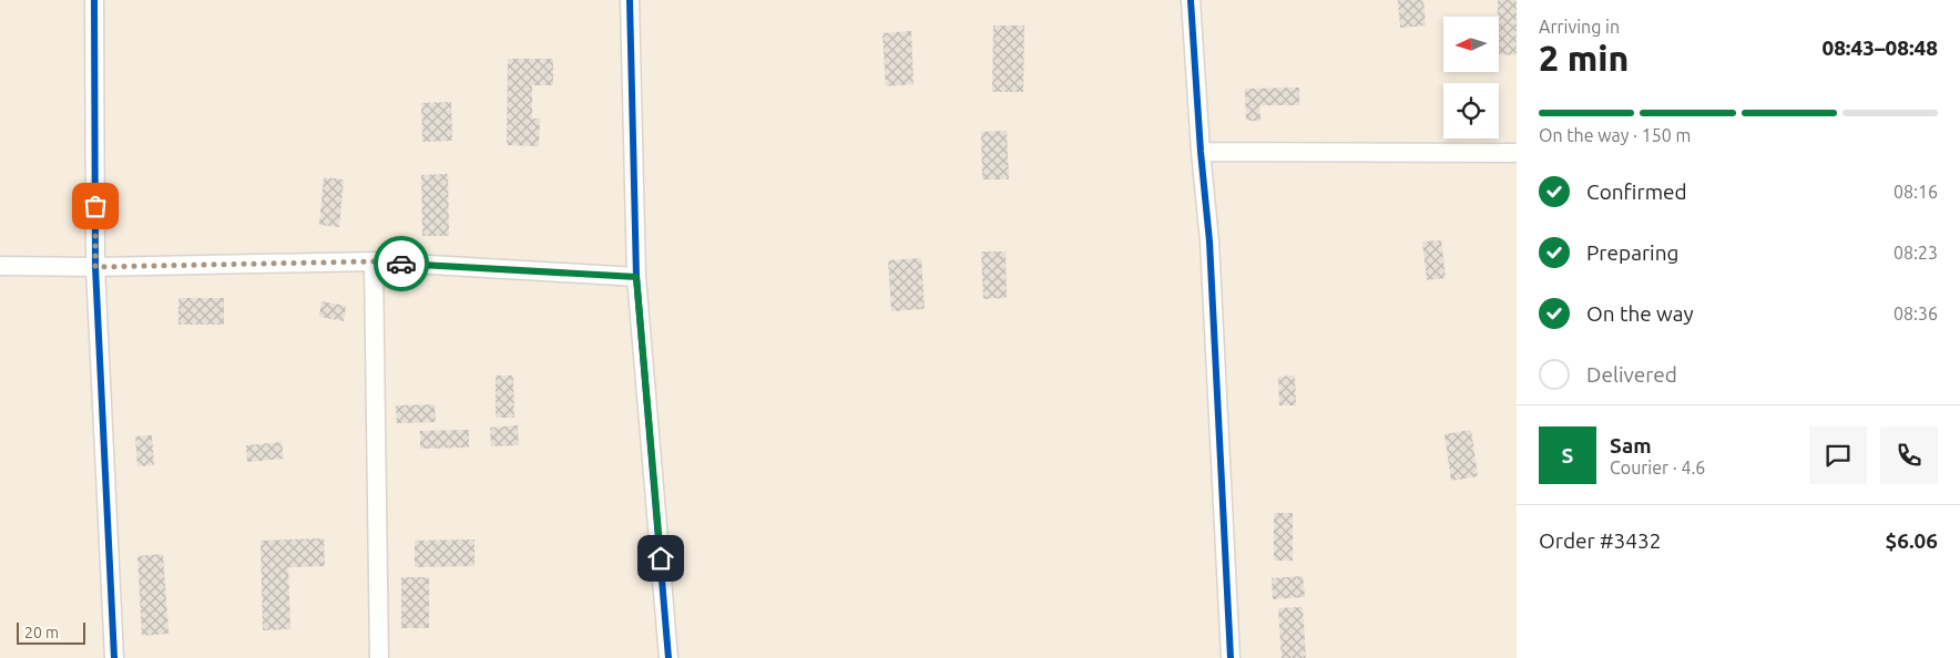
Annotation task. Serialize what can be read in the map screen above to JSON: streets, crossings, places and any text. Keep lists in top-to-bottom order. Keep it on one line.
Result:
{"scale_bar":"20 m","north":"left","page":{"heading":["2 min","Arriving in","08:43–08:48"],"panel":["Sam","Courier · 4.6","Order #3432","$6.06"],"bar":"On the way · 150 m","list":[["Confirmed","08:16"],["Preparing","08:23"],["On the way","08:36"],"Delivered"],"round":"S","scale":"20 m"}}
